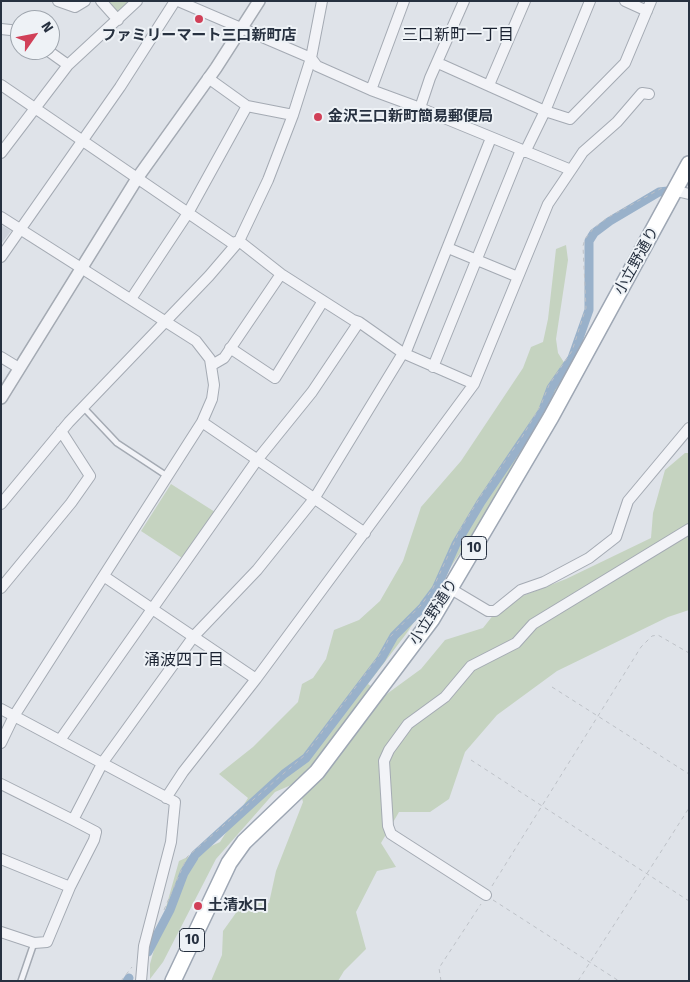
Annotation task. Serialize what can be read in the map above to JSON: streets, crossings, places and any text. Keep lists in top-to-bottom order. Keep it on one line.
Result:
{"streets":{"main road":["小立野通り","10"]},"districts":["三口新町一丁目","涌波四丁目"],"places":["ファミリーマート三口新町店","金沢三口新町簡易郵便局","土清水口"],"north":"top right"}
